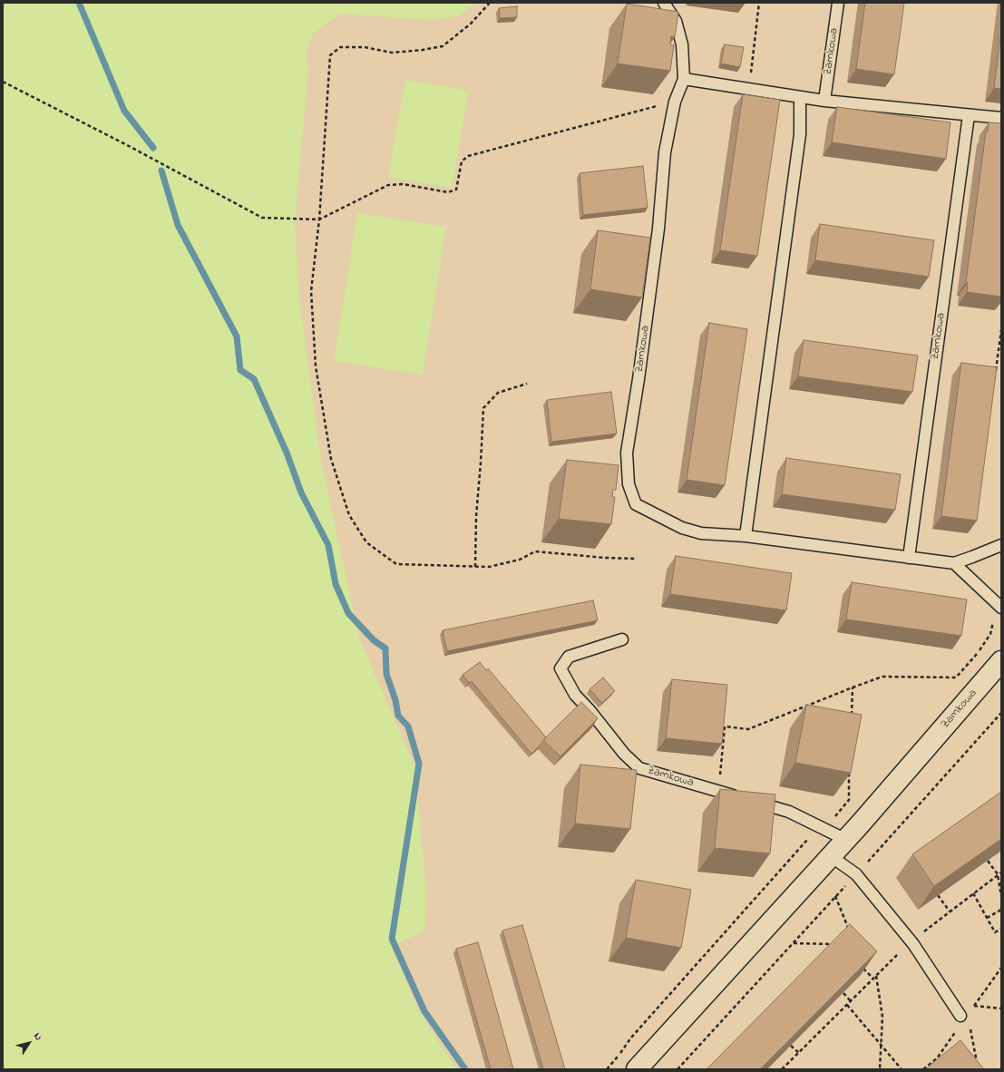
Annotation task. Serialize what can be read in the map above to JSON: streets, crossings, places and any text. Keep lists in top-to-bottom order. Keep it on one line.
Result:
{"streets":{"street":["Zamkowa"]},"north":"top right"}
